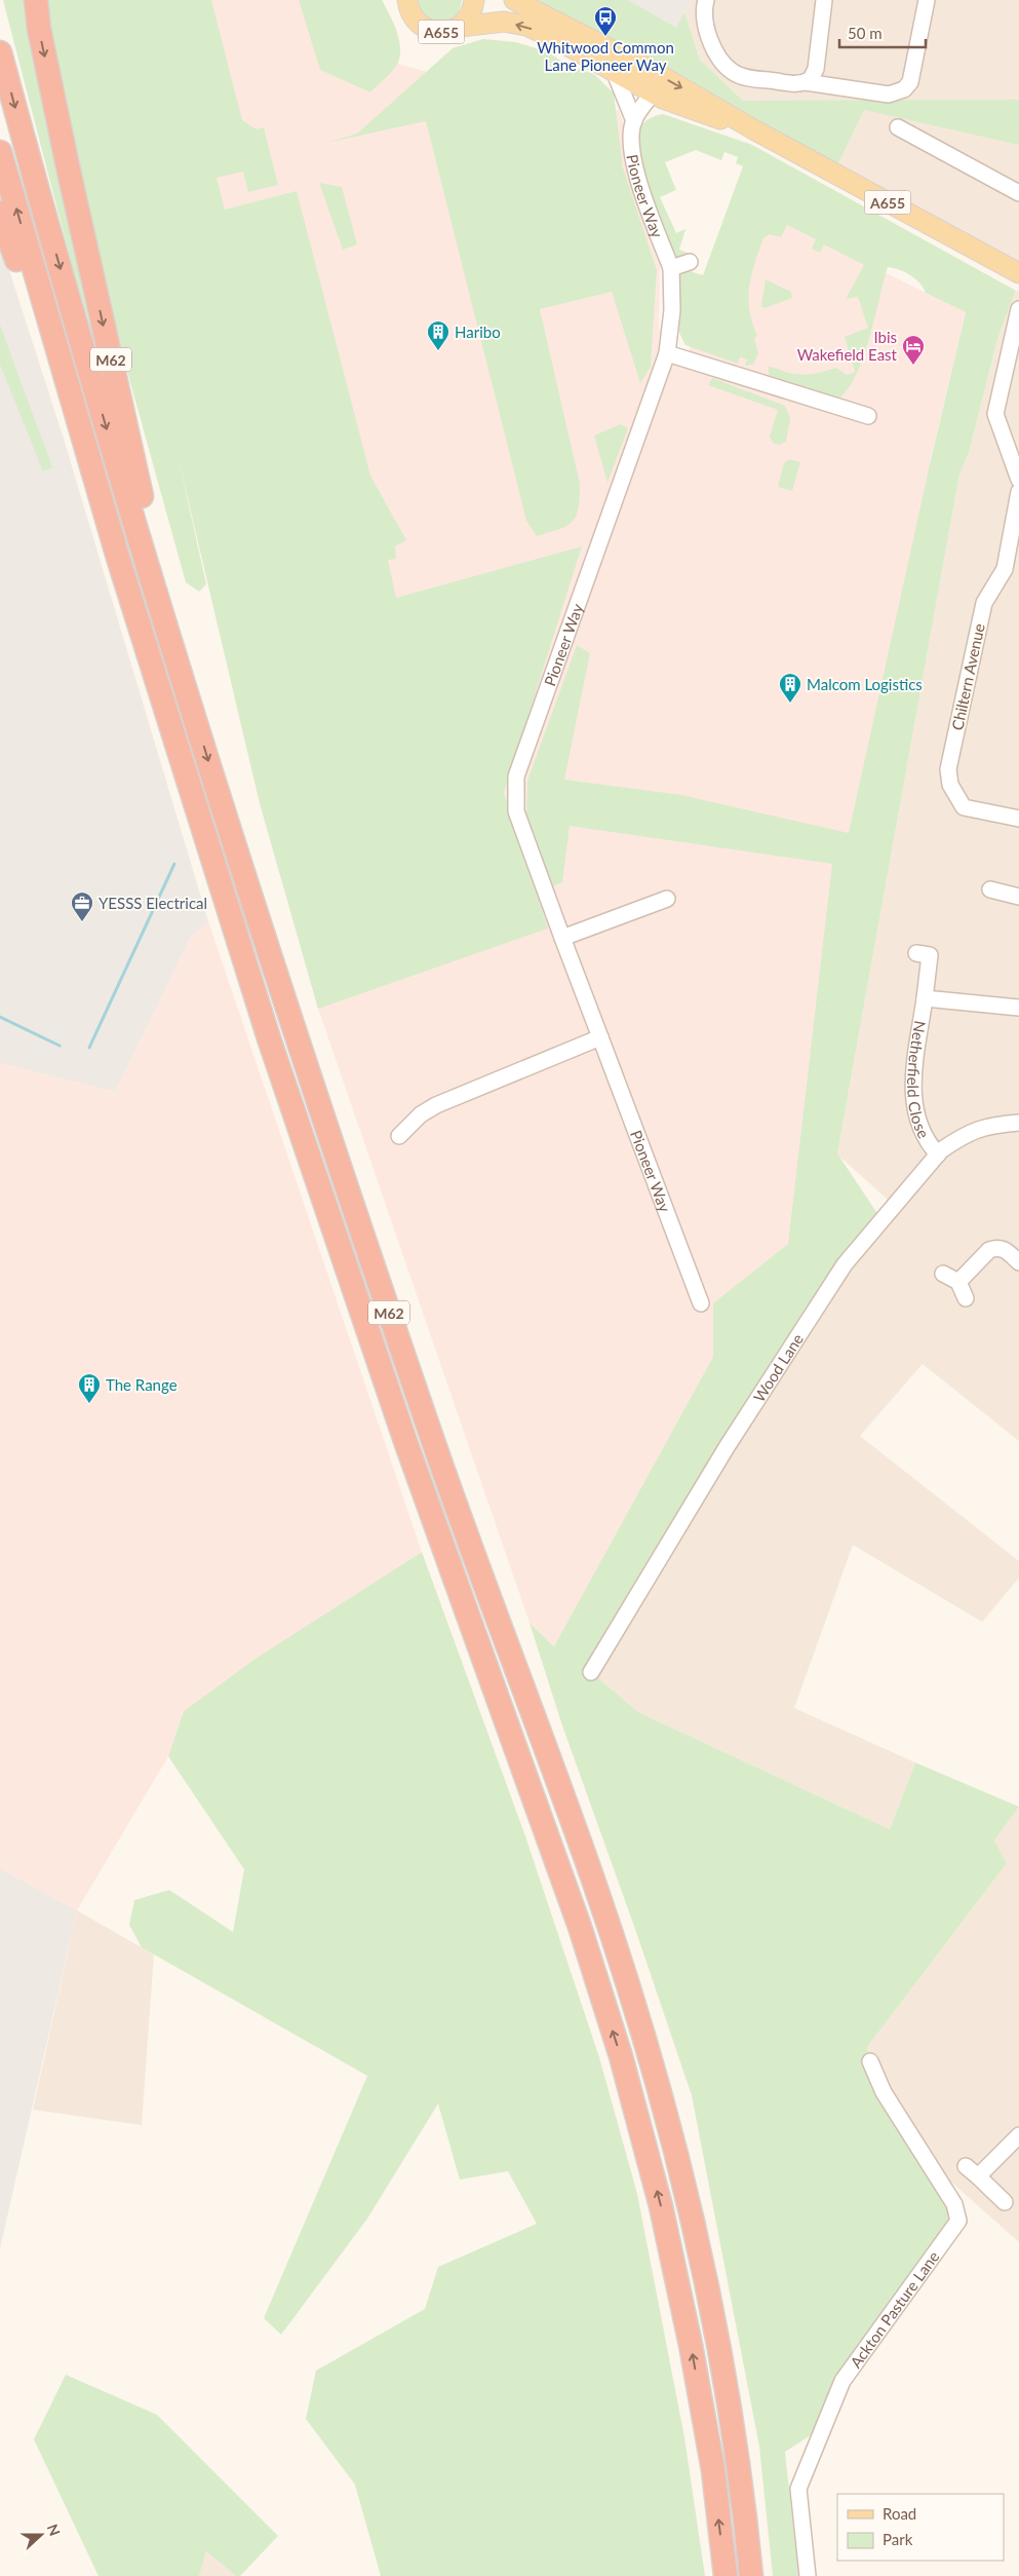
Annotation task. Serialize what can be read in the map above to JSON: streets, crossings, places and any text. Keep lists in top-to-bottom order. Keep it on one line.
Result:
{"streets":{"highway":["M62"],"main road":["A655"],"street":["Pioneer Way","Chiltern Avenue","Netherfield Close","Wood Lane","Ackton Pasture Lane"]},"crossings":[["A655","Pioneer Way"],["Netherfield Close","Wood Lane"]],"places":{"bus stop":["Whitwood Common Lane Pioneer Way"],"building":["Haribo","Malcom Logistics","The Range"],"hotel":["Ibis Wakefield East"],"office":["YESSS Electrical"]},"legend":["Road","Park"],"scale_bar":"50 m","north":"right"}
